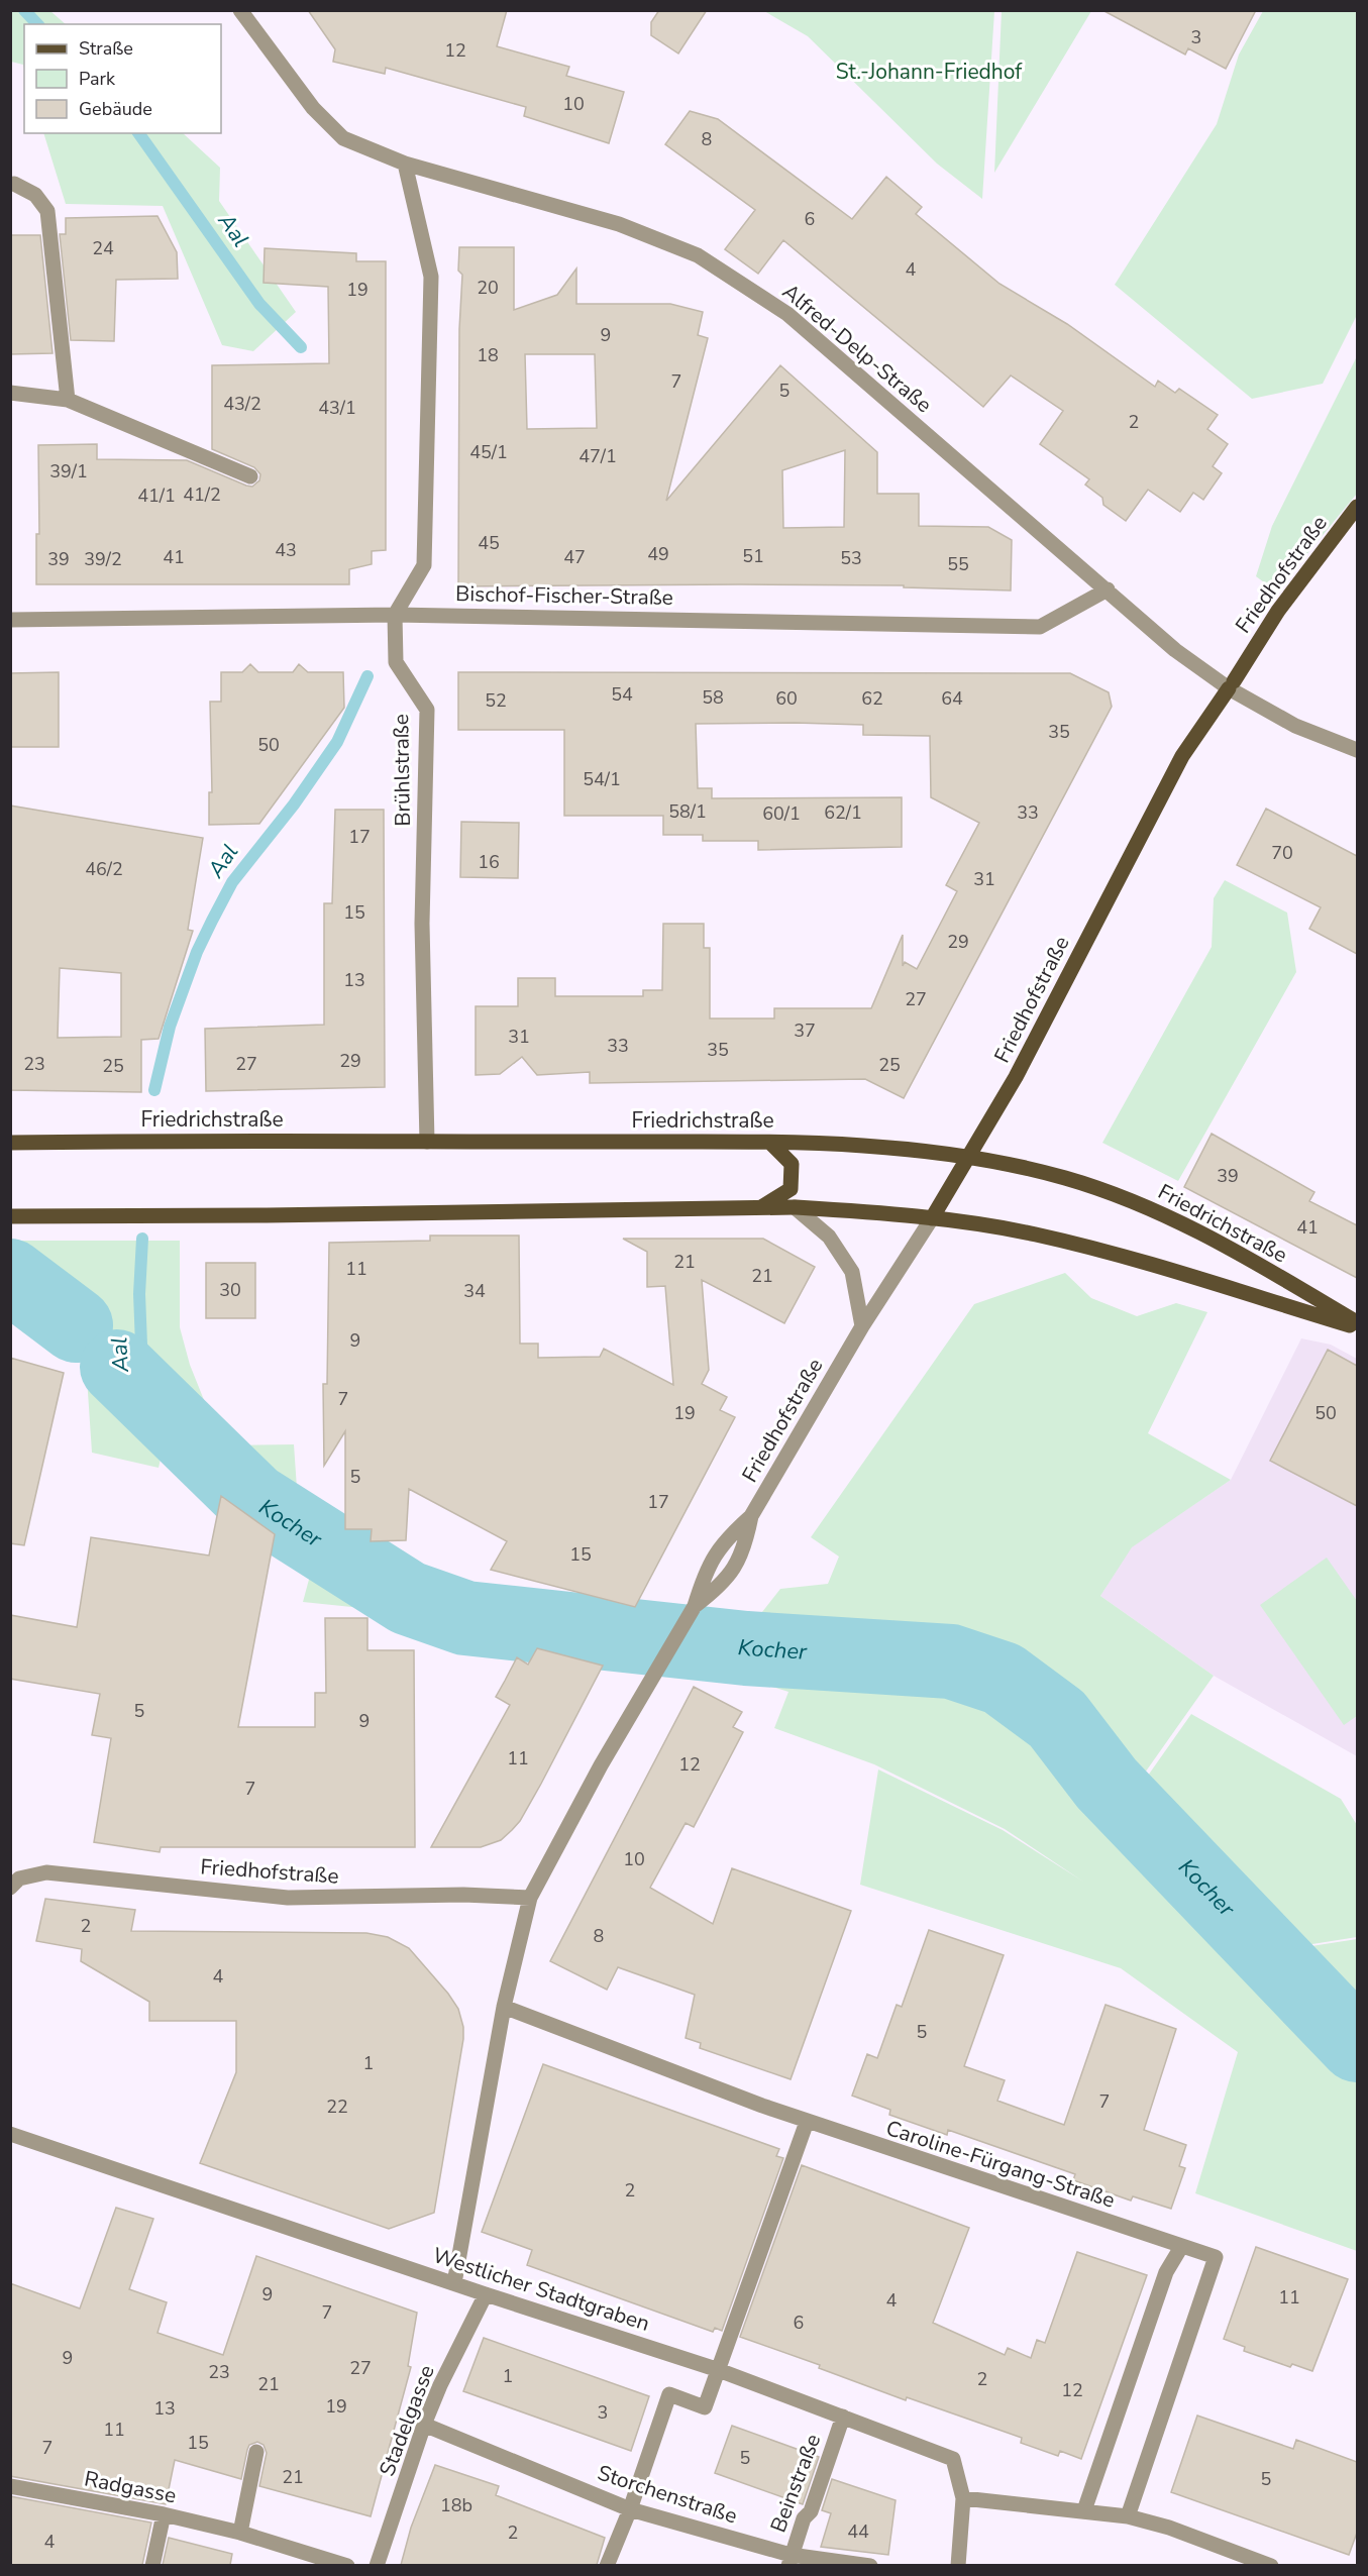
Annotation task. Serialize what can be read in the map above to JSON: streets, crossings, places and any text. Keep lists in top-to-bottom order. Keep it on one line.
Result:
{"streets":{"main road":["Friedhofstraße","Friedrichstraße"],"street":["Alfred-Delp-Straße","Bischof-Fischer-Straße","Brühlstraße","Caroline-Fürgang-Straße","Westlicher Stadtgraben","Stadelgasse","Beinstraße","Radgasse","Storchenstraße"]},"crossings":[["Alfred-Delp-Straße","Friedhofstraße"],["Alfred-Delp-Straße","Bischof-Fischer-Straße"],["Friedhofstraße","Friedrichstraße"],["Friedhofstraße","Caroline-Fürgang-Straße"],["Friedhofstraße","Westlicher Stadtgraben"],["Bischof-Fischer-Straße","Brühlstraße"],["Brühlstraße","Friedrichstraße"],["Westlicher Stadtgraben","Stadelgasse"],["Westlicher Stadtgraben","Beinstraße"],["Stadelgasse","Storchenstraße"],["Beinstraße","Storchenstraße"]],"water":["Aal","Kocher"],"parks":["St.-Johann-Friedhof"],"house_numbers":["3","12","10","8","6","24","4","20","19","9","18","7","5","43/2","43/1","2","45/1","47/1","39/1","41/2","41/1","45","43","49","51","41","47","53","39","39/2","55","54","58","60","62","64","52","35","50","54/1","58/1","62/1","33","60/1","17","70","16","46/2","31","15","29","13","27","37","31","33","35","29","23","27","25","25","39","41","21","11","21","30","34","9","7","19","50","5","17","15","5","9","11","12","7","10","2","8","4","5","1","7","22","2","9","11","4","7","6","9","27","23","1","2","21","12","19","13","3","11","15","7","5","21","5","18b","44","2","4"],"legend":["Straße","Park","Gebäude"]}
